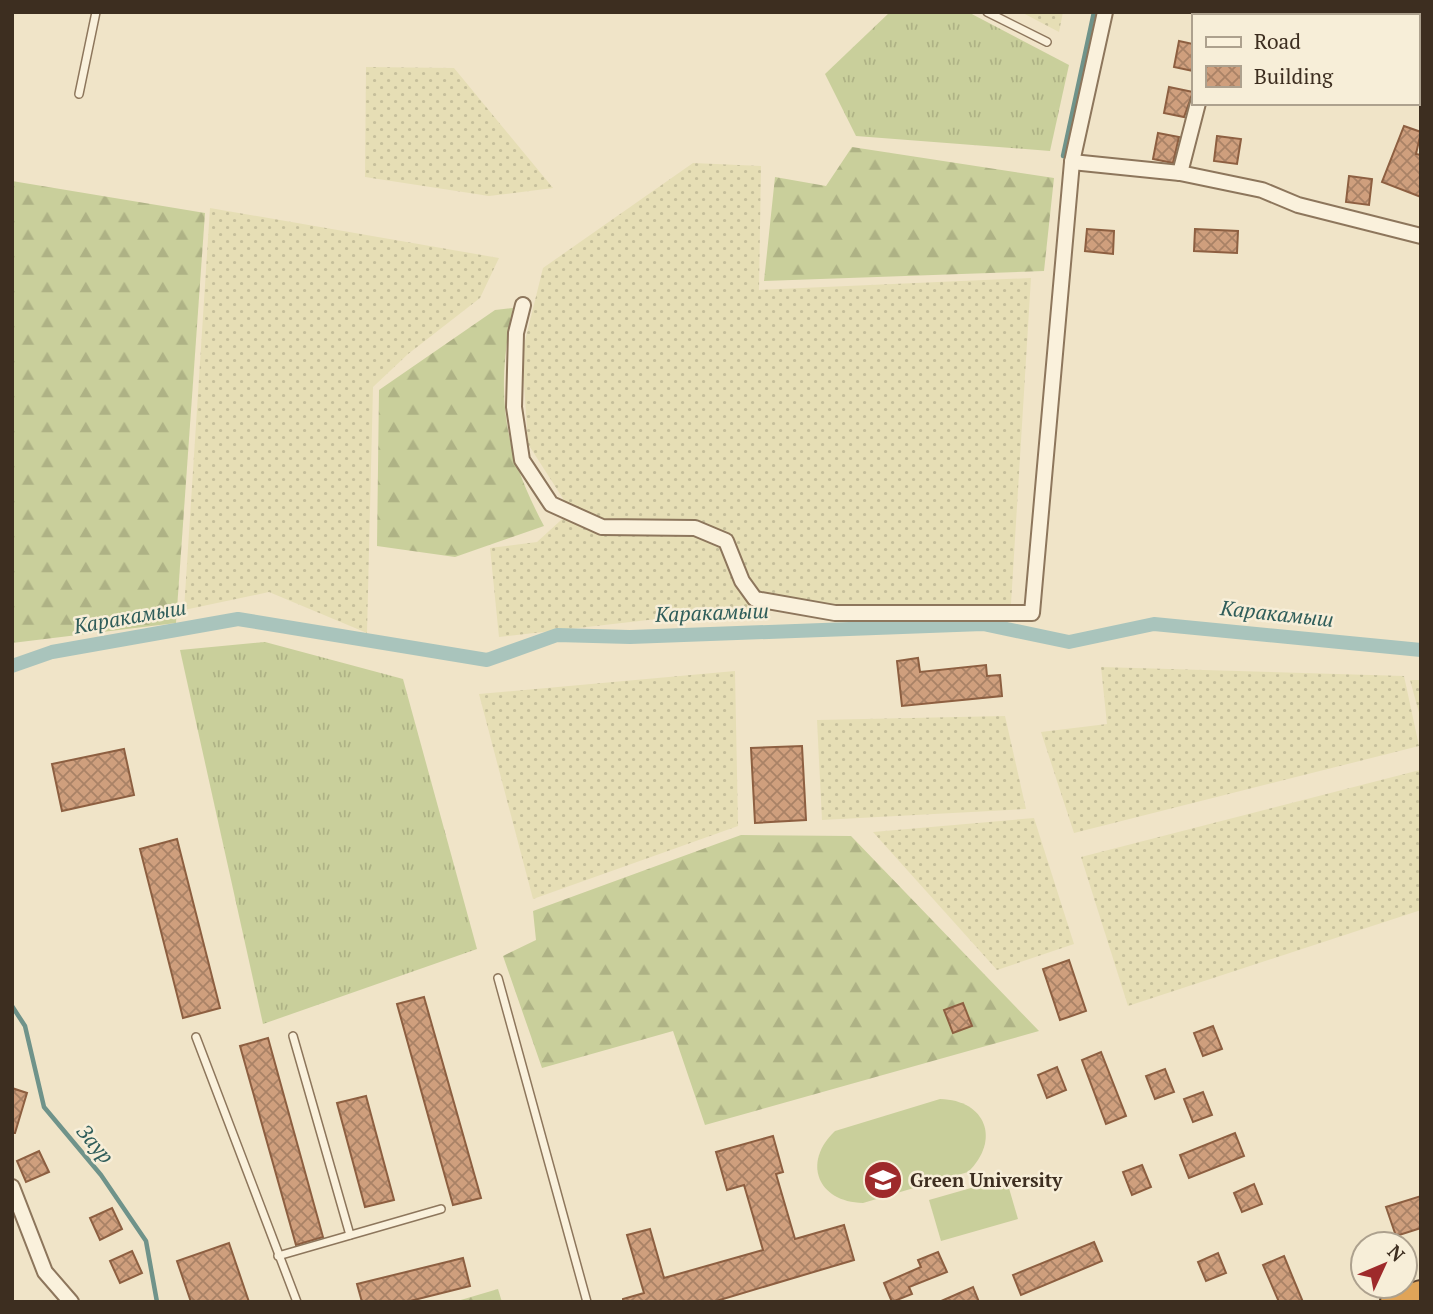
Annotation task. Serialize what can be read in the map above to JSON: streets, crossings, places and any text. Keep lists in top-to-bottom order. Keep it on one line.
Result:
{"water":["Каракамыш","Заур"],"places":{"school or university":["Green University"]},"legend":["Road","Building"],"north":"top right"}
